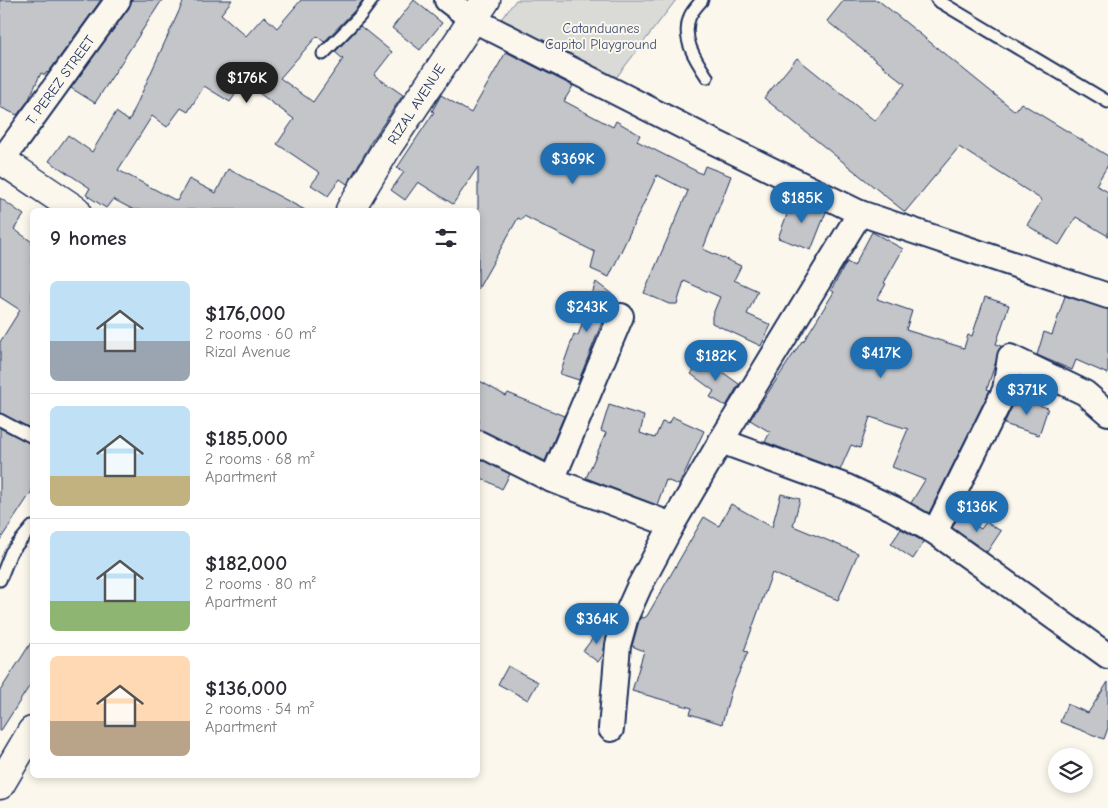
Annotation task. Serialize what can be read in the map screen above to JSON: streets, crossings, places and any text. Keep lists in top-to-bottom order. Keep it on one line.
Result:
{"streets":{"main road":["RIZAL AVENUE"],"street":["T. PEREZ STREET"]},"parks":["Catanduanes Capitol Playground"],"page":{"price":["$176K","$369K","$185K","$243K","$417K","$182K","$371K","$136K","$364K"],"heading":"9 homes","list":[{"name":"$176,000","note":"2 rooms · 60 m² · Rizal Avenue"},{"name":"$185,000","note":"2 rooms · 68 m² · Apartment"},{"name":"$182,000","note":"2 rooms · 80 m² · Apartment"},{"name":"$136,000","note":"2 rooms · 54 m² · Apartment"}]}}
